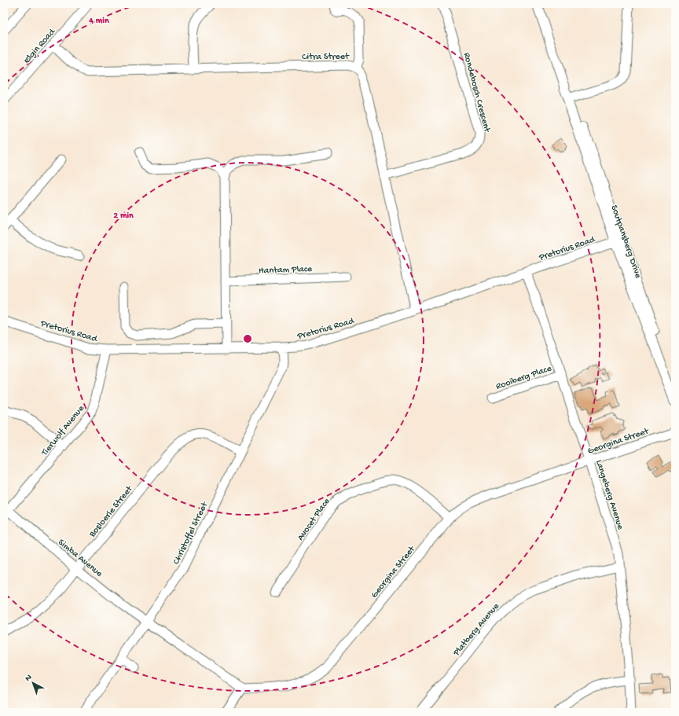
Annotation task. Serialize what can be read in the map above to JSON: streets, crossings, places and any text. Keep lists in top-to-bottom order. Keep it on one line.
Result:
{"streets":{"street":["Elgin Road","Citra Street","Rondebosch Crescent","Soutpansberg Drive","Pretorius Road","Hantam Place","Rooiberg Place","Tierwolf Avenue","Georgina Street","Langeberg Avenue","Bosloerie Street","Avocet Place","Christoffel Street","Simba Avenue","Platberg Avenue"]},"crossings":[["Elgin Road","Citra Street"],["Citra Street","Rondebosch Crescent"],["Citra Street","Pretorius Road"],["Soutpansberg Drive","Pretorius Road"],["Pretorius Road","Tierwolf Avenue"],["Pretorius Road","Langeberg Avenue"],["Pretorius Road","Christoffel Street"],["Rooiberg Place","Langeberg Avenue"],["Tierwolf Avenue","Simba Avenue"],["Georgina Street","Langeberg Avenue"],["Georgina Street","Avocet Place"],["Langeberg Avenue","Platberg Avenue"],["Bosloerie Street","Christoffel Street"],["Bosloerie Street","Simba Avenue"],["Christoffel Street","Simba Avenue"]],"north":"top left","rings":["4 min","2 min"]}
